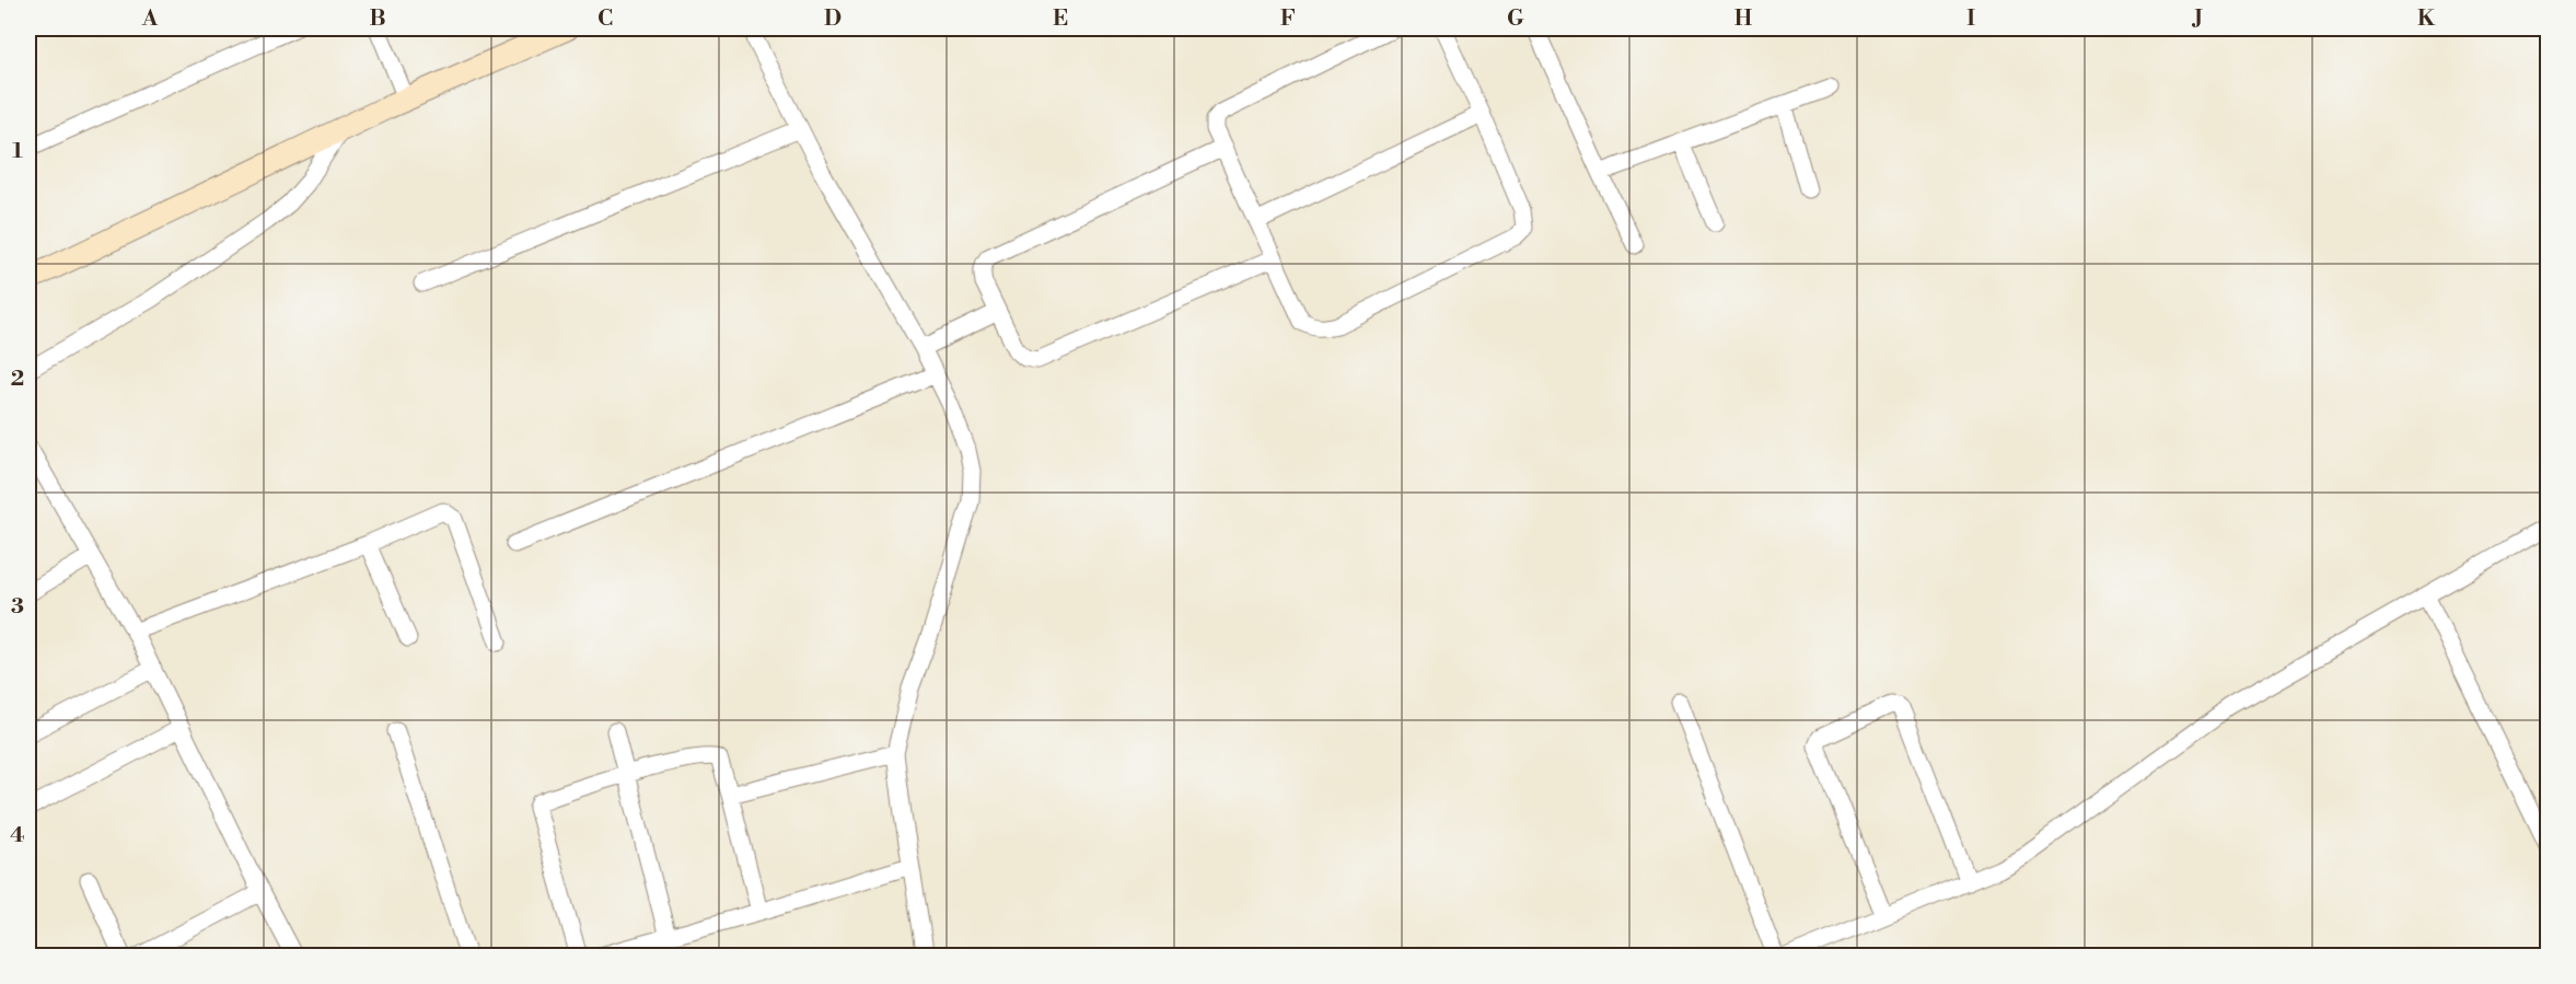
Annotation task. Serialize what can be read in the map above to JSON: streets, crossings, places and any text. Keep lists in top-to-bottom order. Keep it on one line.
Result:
{"grid":{"columns":["A","B","C","D","E","F","G","H","I","J","K"],"rows":["1","2","3","4"]}}
